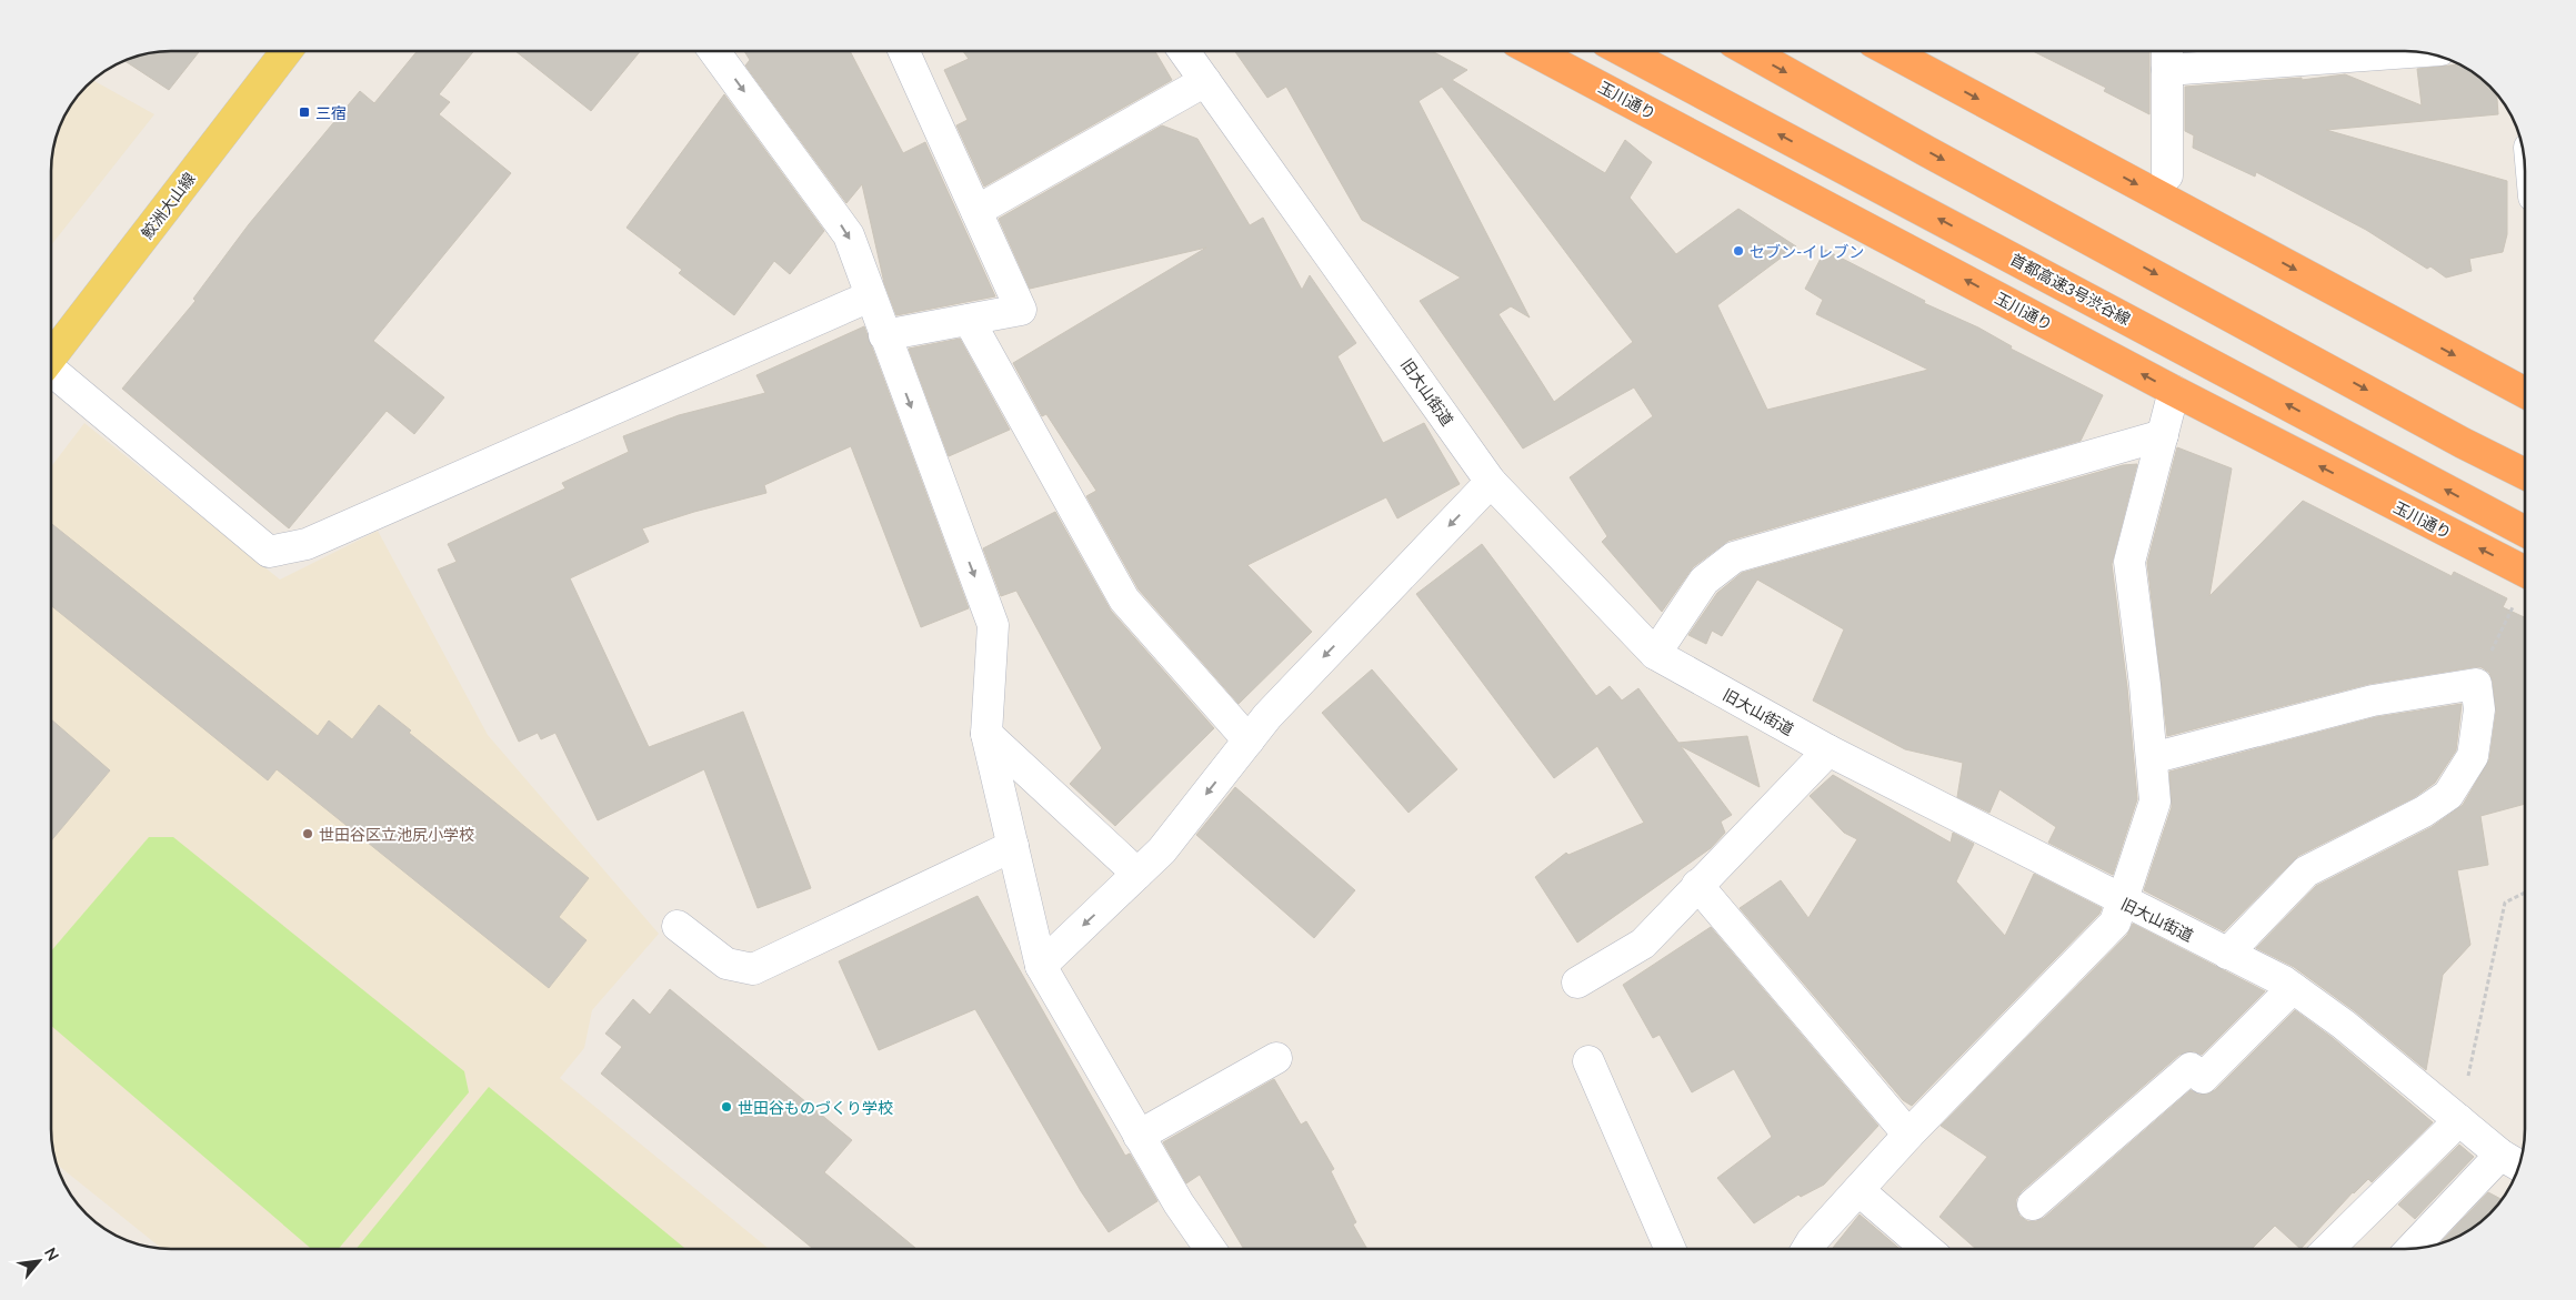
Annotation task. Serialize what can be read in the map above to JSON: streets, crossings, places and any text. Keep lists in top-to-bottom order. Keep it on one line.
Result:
{"streets":{"highway":["玉川通り","首都高速3号渋谷線"],"main road":["鮫洲大山線"],"street":["旧大山街道"]},"places":{"transit":["三宿"],"other":["セブン-イレブン","世田谷区立池尻小学校","世田谷ものづくり学校"]},"north":"top right"}
